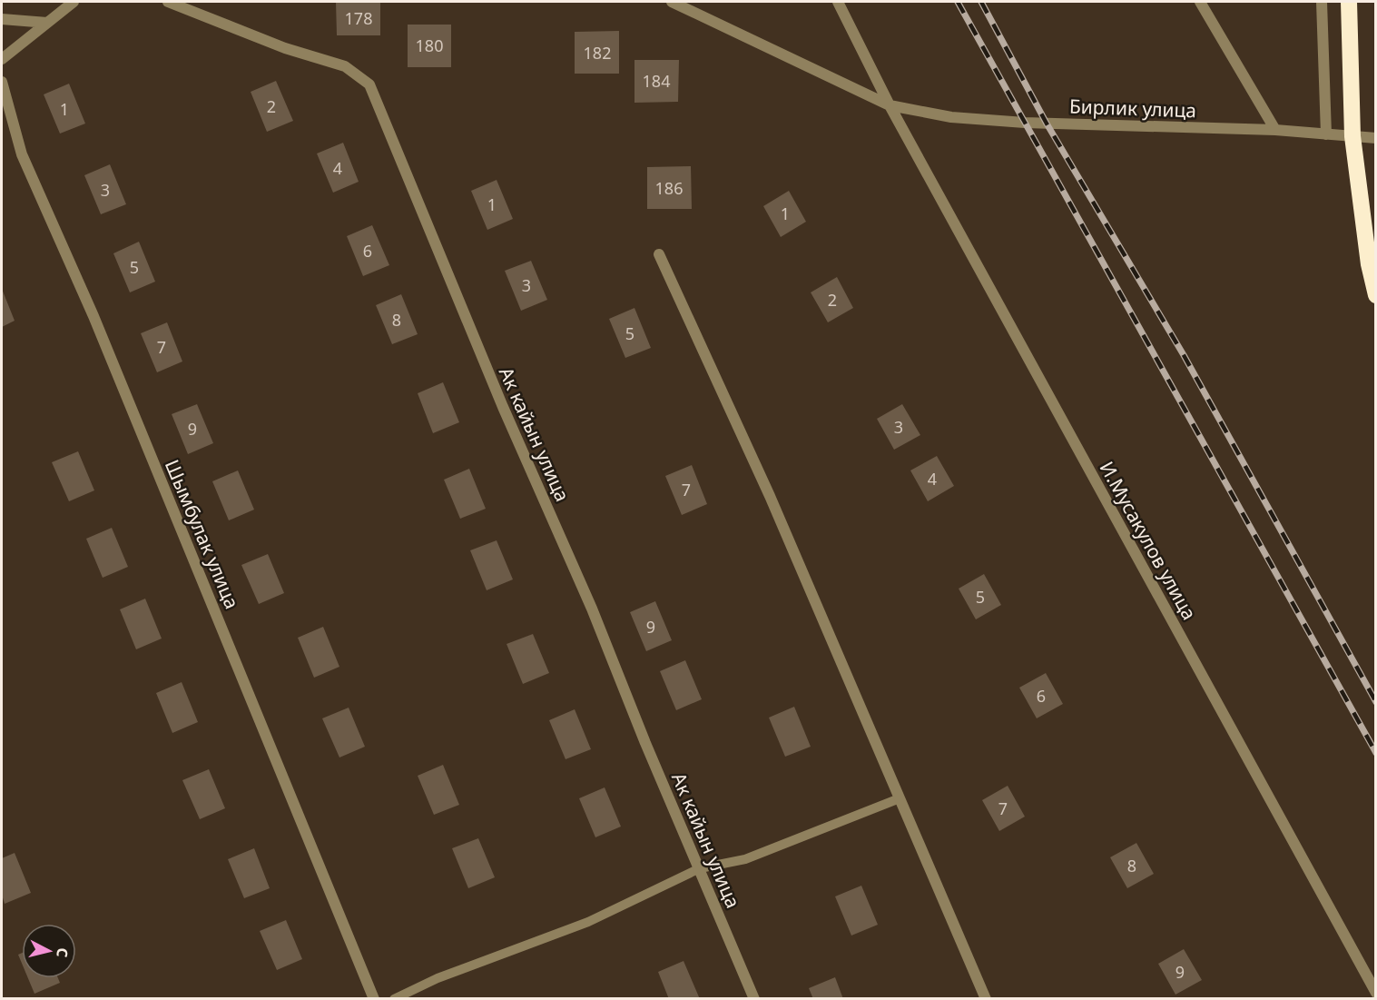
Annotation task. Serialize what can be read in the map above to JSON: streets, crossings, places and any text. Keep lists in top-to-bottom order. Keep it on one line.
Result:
{"streets":{"street":["Бирлик улица","Ак кайын улица","Шымбулак улица","И.Мусакулов улица"]},"crossings":[["Бирлик улица","И.Мусакулов улица"]],"house_numbers":["178","180","182","184","2","1","4","186","3","1","1","6","5","3","2","8","5","7","3","9","4","7","5","9","6","7","8","9"],"north":"right"}
